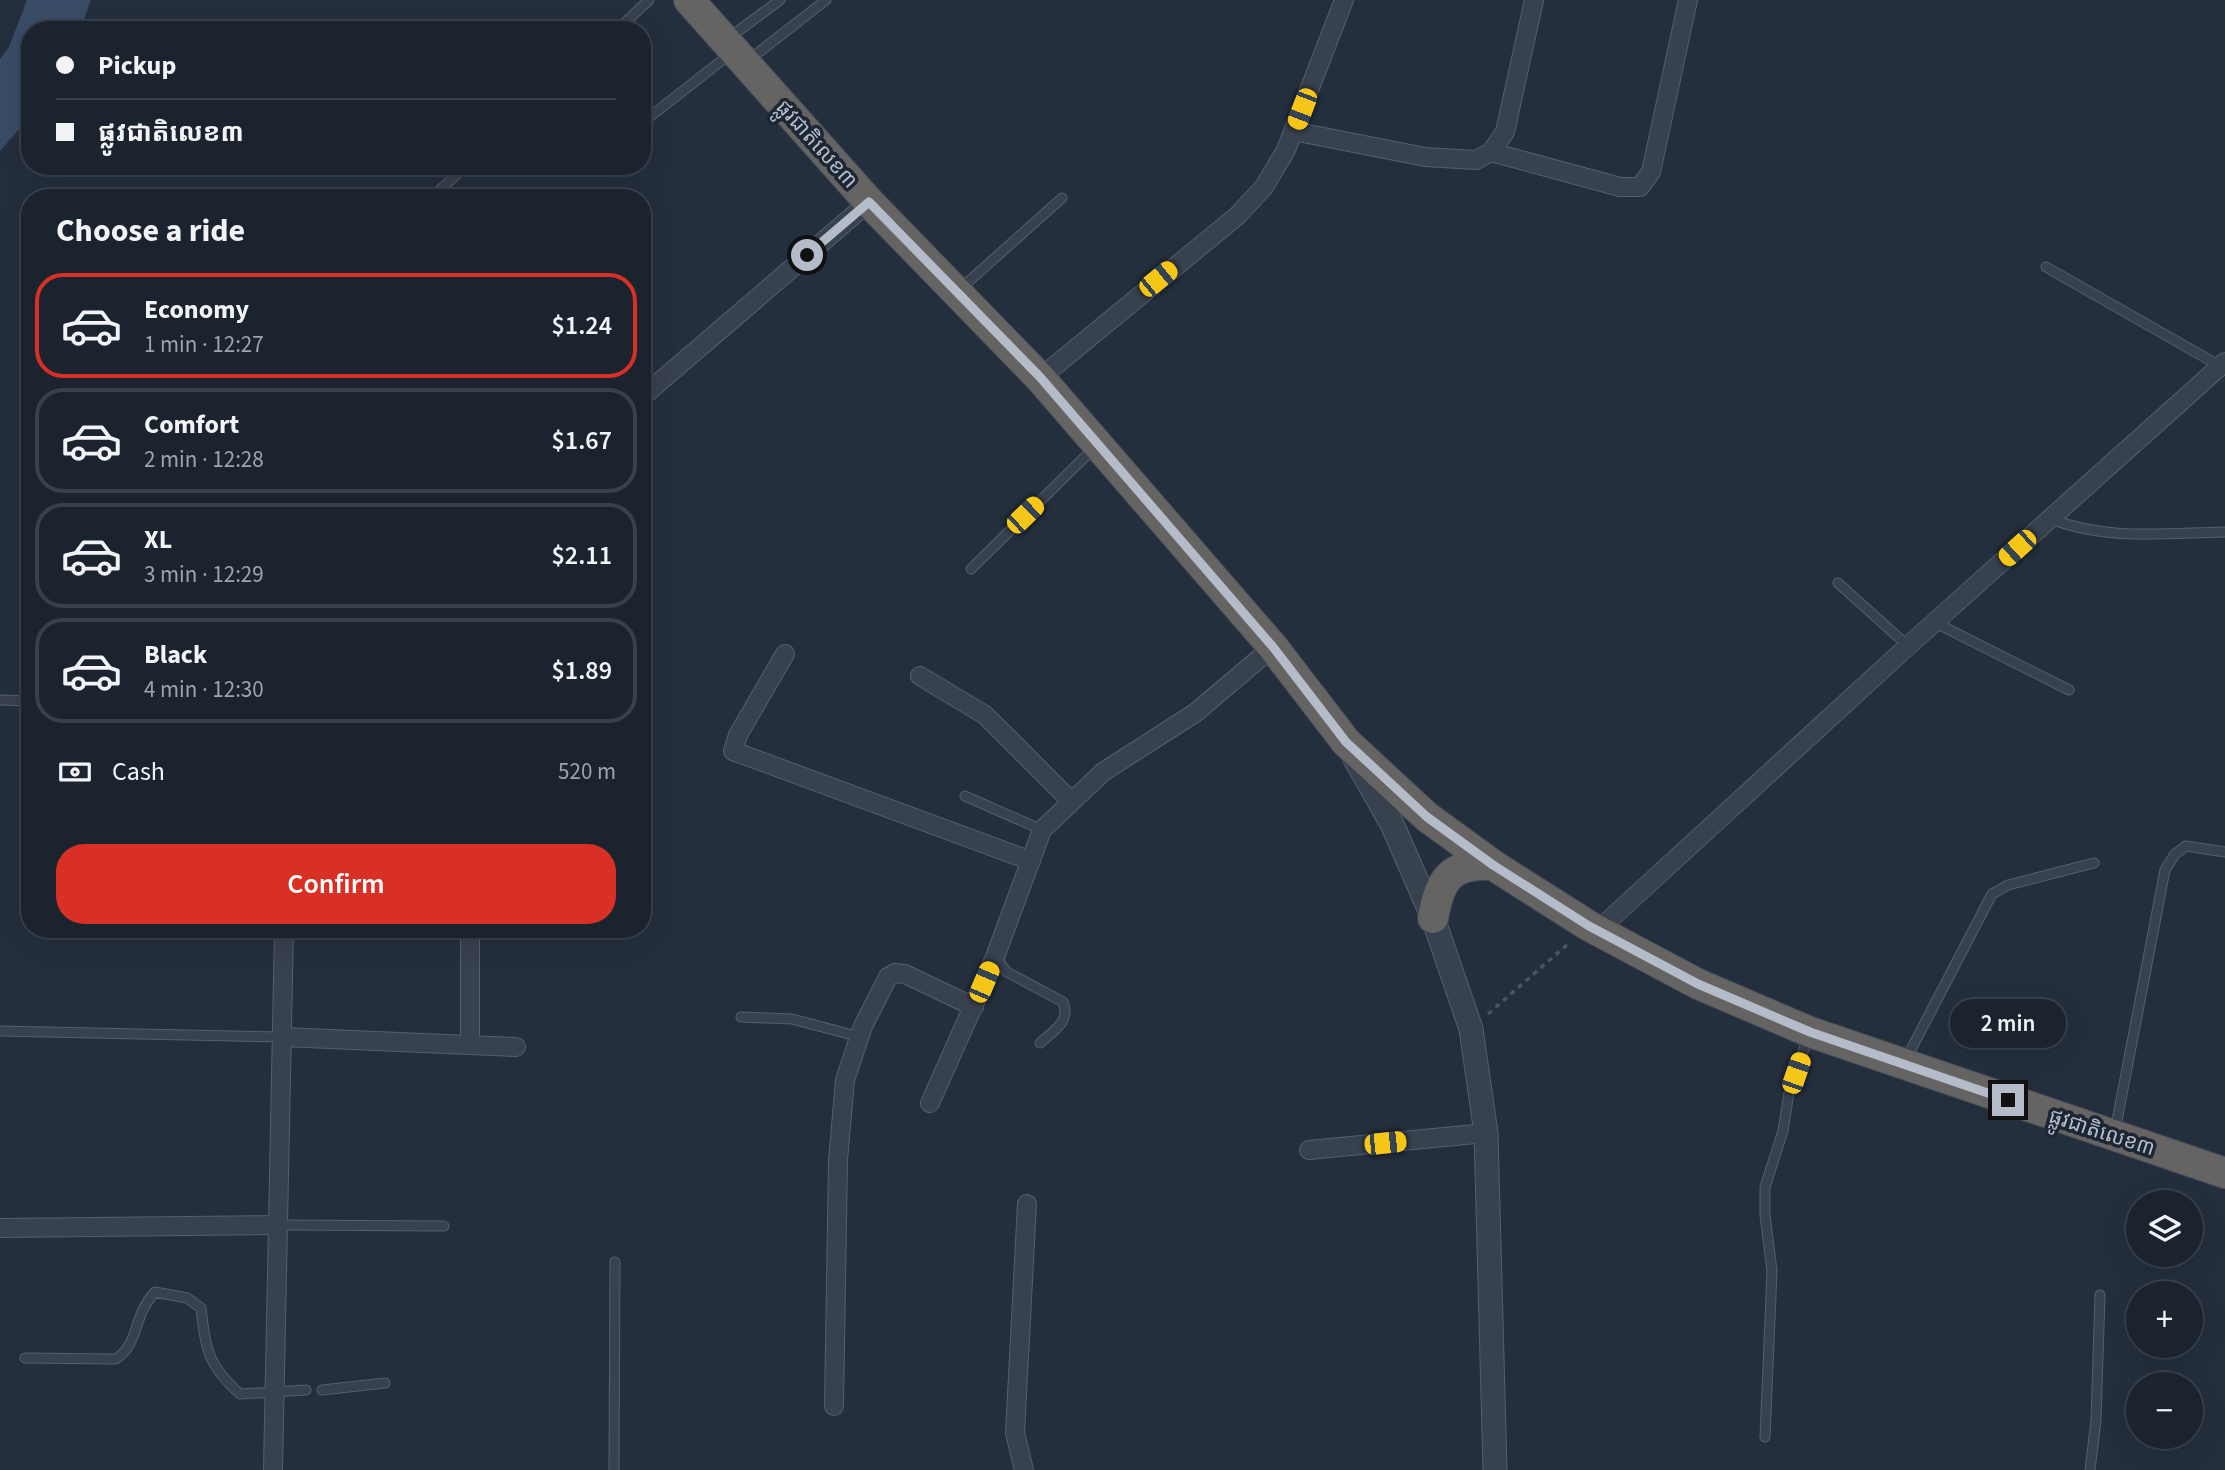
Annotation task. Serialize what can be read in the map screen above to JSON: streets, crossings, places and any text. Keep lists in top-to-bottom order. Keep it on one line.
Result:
{"streets":{"highway":["ផ្លូវជាតិលេខ៣"]},"page":{"banner":["Pickup","ផ្លូវជាតិលេខ៣"],"heading":"Choose a ride","list":[{"name":"Economy","note":"1 min · 12:27","value":"$1.24"},{"name":"Comfort","note":"2 min · 12:28","value":"$1.67"},{"name":"XL","note":"3 min · 12:29","value":"$2.11"},{"name":"Black","note":"4 min · 12:30","value":"$1.89"}],"pay":["Cash","520 m"],"buttons":"Confirm","bubble":"2 min","map_buttons":["+","−"]}}
